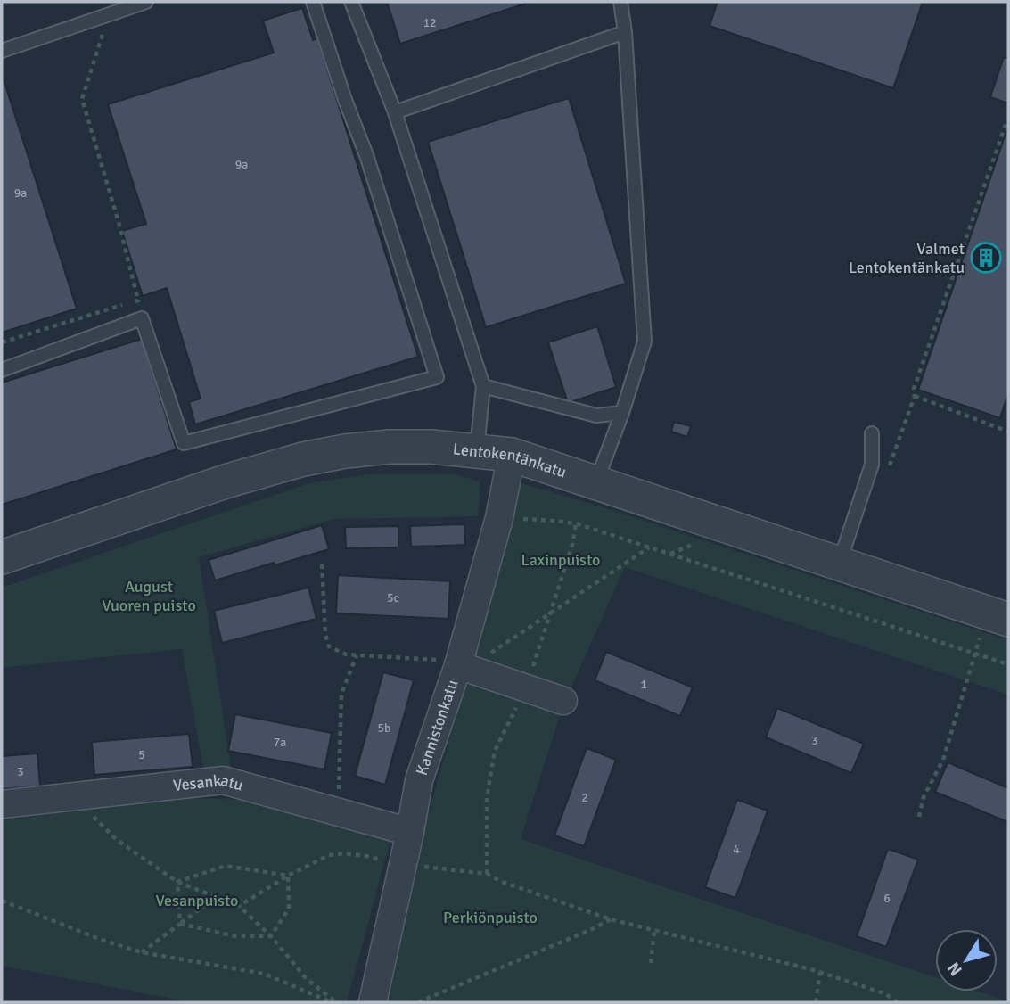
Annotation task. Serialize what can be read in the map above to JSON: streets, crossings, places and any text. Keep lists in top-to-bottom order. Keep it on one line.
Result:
{"streets":{"street":["Lentokentänkatu","Kannistonkatu","Vesankatu"]},"crossings":[["Lentokentänkatu","Kannistonkatu"],["Kannistonkatu","Vesankatu"]],"parks":["Laxinpuisto","August Vuoren puisto","Vesanpuisto","Perkiönpuisto"],"places":{"building":["Valmet Lentokentänkatu"]},"house_numbers":["12","9a","9a","5c","1","5b","3","7a","5","3","2","4","6"],"north":"bottom left"}
